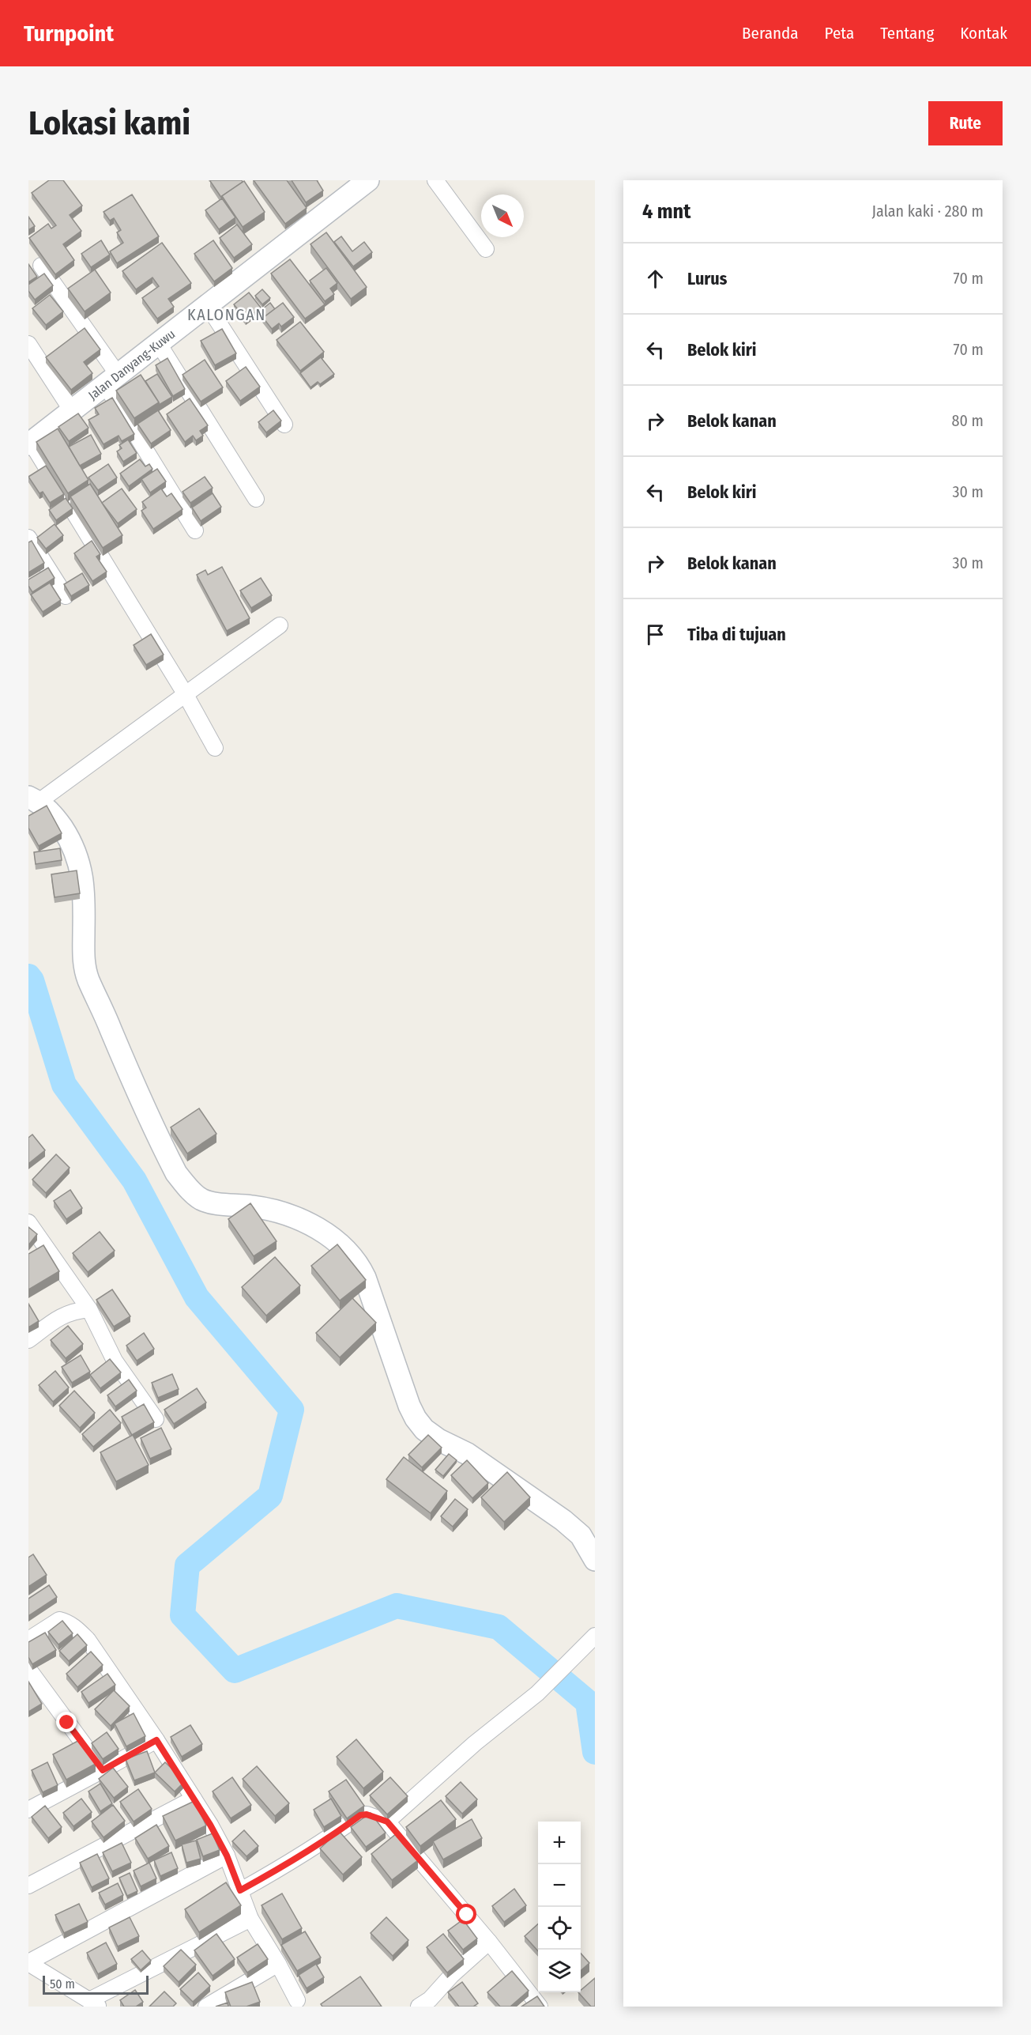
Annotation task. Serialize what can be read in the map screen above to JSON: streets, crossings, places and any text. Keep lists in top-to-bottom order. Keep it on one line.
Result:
{"streets":{"street":["Jalan Danyang-Kuwu"]},"districts":["KALONGAN"],"scale_bar":"50 m","north":"bottom right","page":{"header":"Turnpoint","nav":["Beranda","Peta","Tentang","Kontak"],"buttons":"Rute","title":"Lokasi kami","heading":["4 mnt","Jalan kaki · 280 m"],"list":[["Lurus","70 m"],["Belok kiri","70 m"],["Belok kanan","80 m"],["Belok kiri","30 m"],["Belok kanan","30 m"],"Tiba di tujuan"],"map_buttons":["+","−"],"scale":"50 m"}}
